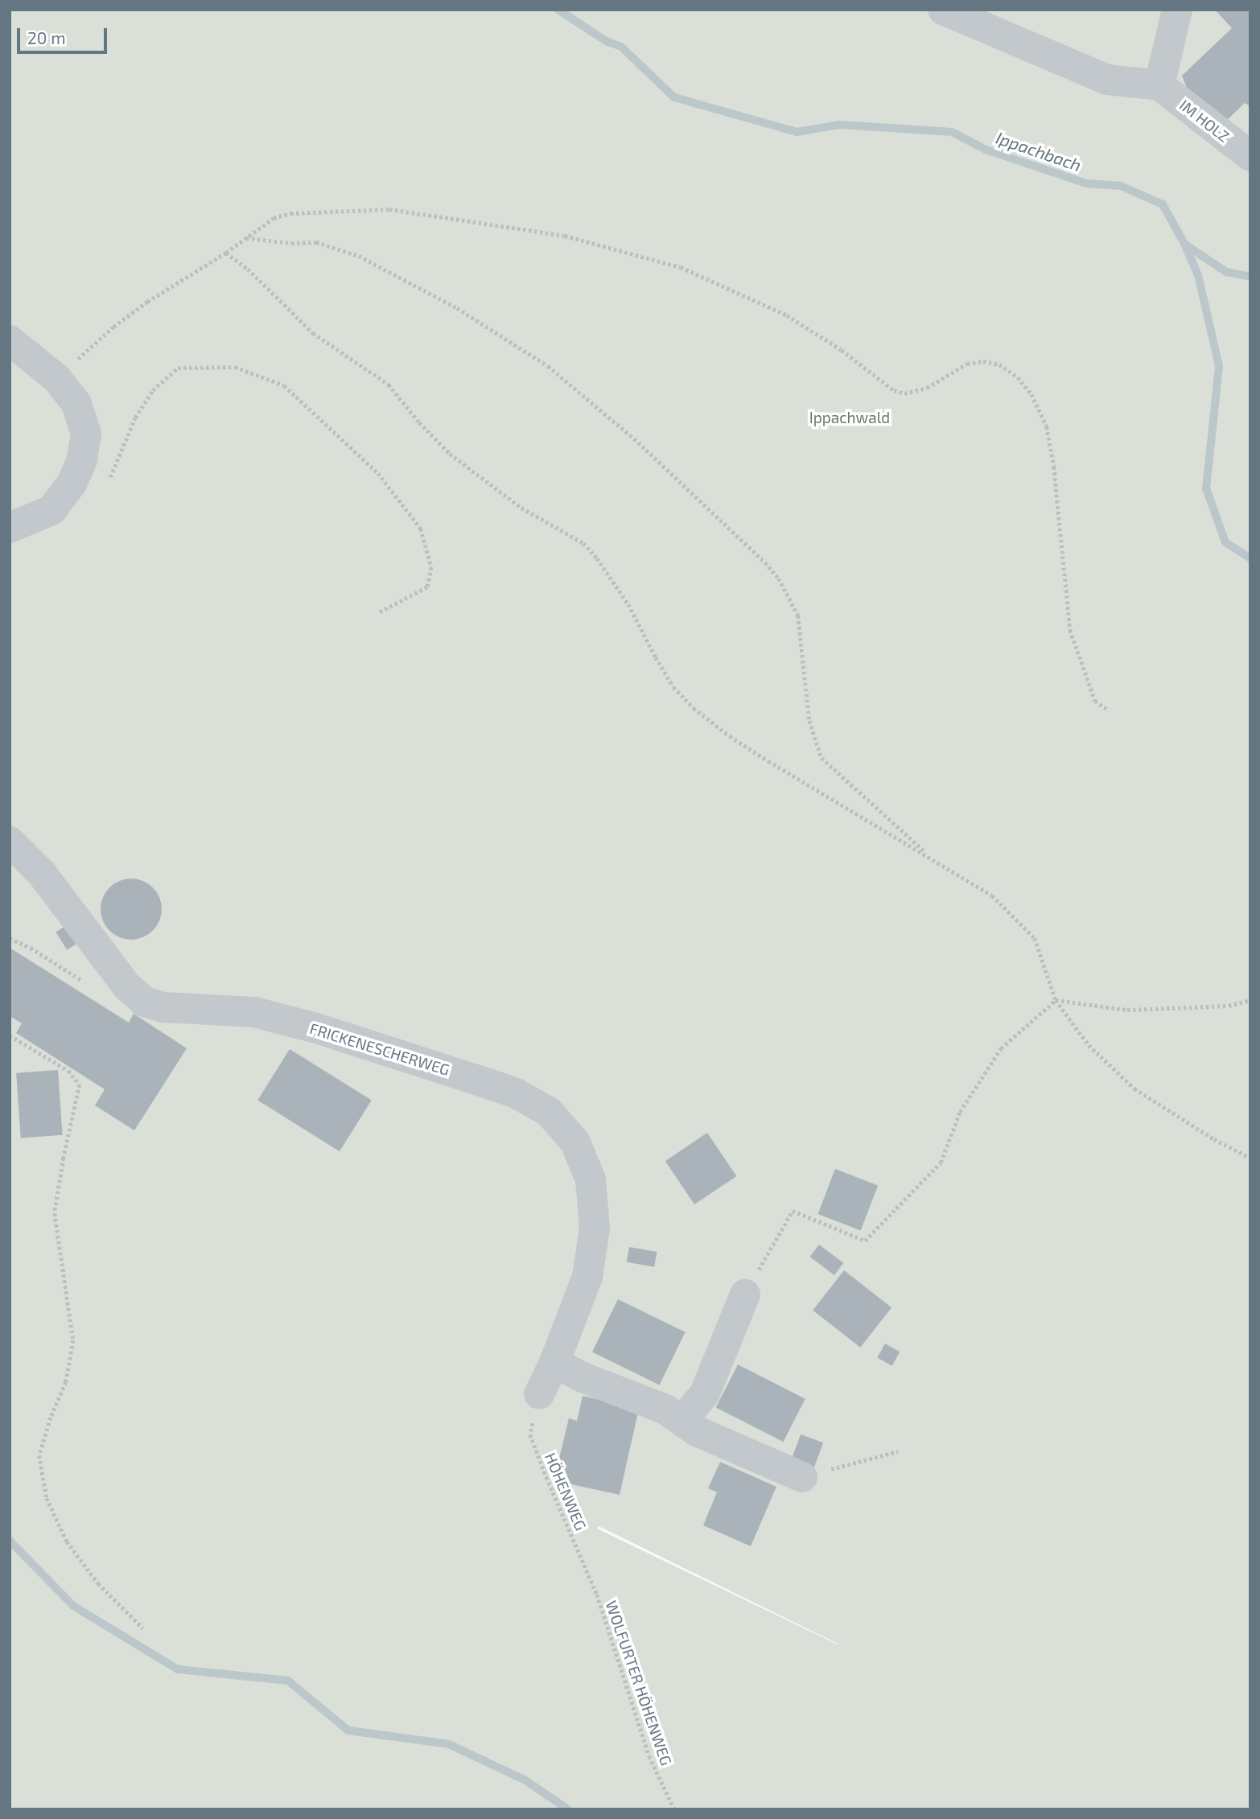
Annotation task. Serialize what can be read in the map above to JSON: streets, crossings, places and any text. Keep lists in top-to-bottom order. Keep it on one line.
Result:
{"streets":{"street":["IM HOLZ","FRICKENESCHERWEG"],"path":["HÖHENWEG","WOLFURTER HÖHENWEG"]},"crossings":[["FRICKENESCHERWEG","HÖHENWEG"],["HÖHENWEG","WOLFURTER HÖHENWEG"]],"water":["Ippachbach"],"parks":["Ippachwald"],"scale_bar":"20 m"}
